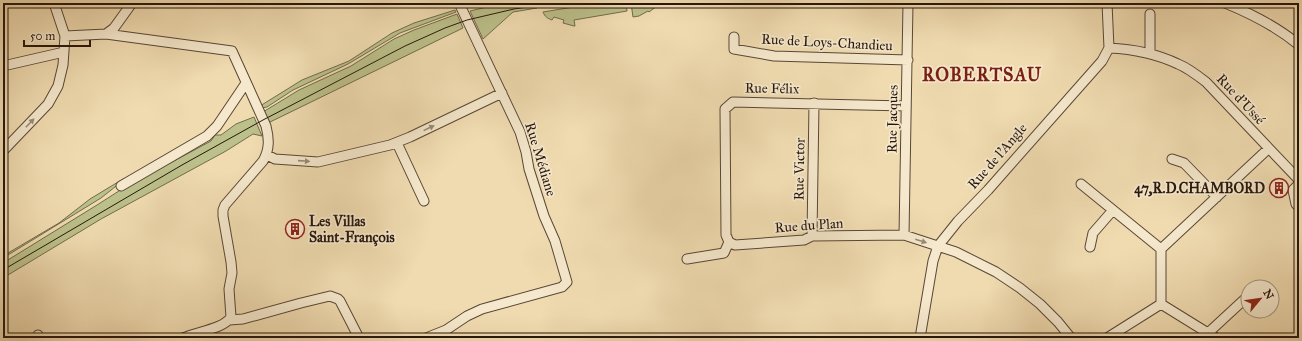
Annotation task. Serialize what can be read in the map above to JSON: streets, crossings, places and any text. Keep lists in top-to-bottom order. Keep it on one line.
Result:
{"streets":{"street":["Rue de Loys-Chandieu","Rue Félix","Rue d'Ussé","Rue Jacques","Rue de l'Angle","Rue Médiane","Rue Victor","Rue du Plan"]},"crossings":[["Rue de Loys-Chandieu","Rue Jacques"],["Rue Félix","Rue Jacques"],["Rue Félix","Rue Victor"],["Rue Félix","Rue du Plan"],["Rue d'Ussé","Rue de l'Angle"],["Rue Jacques","Rue du Plan"],["Rue de l'Angle","Rue du Plan"],["Rue Victor","Rue du Plan"]],"districts":["ROBERTSAU"],"places":{"building":["47,R.D.CHAMBORD","Les Villas Saint-François"]},"scale_bar":"50 m","north":"top right"}
